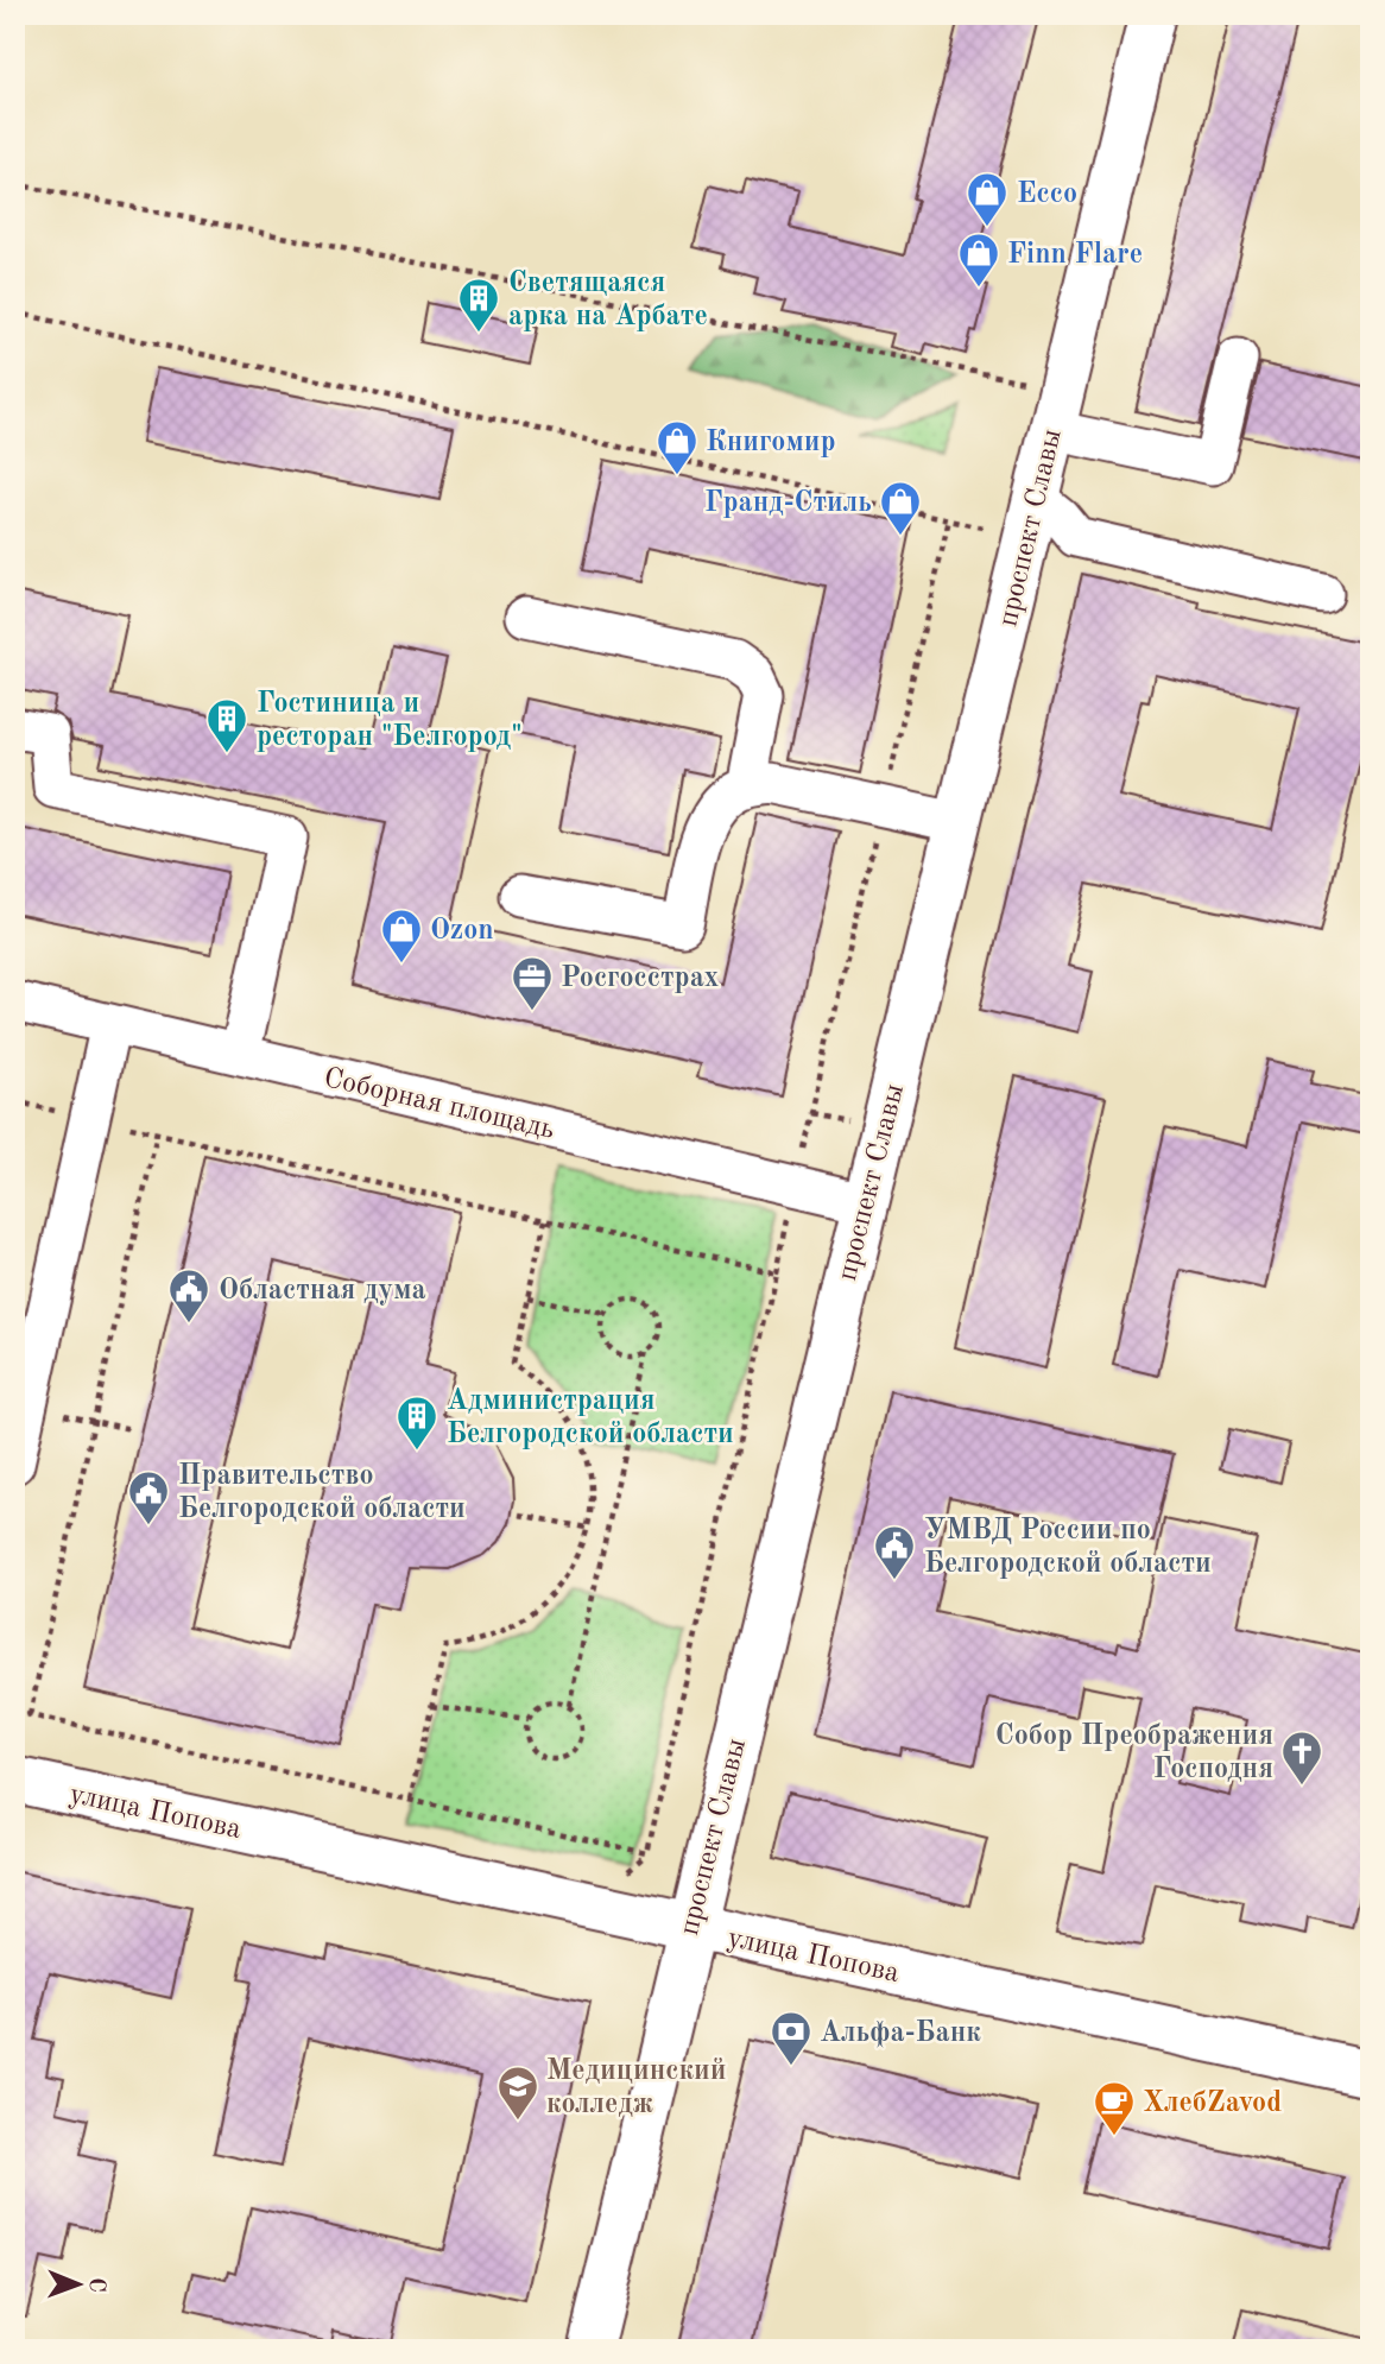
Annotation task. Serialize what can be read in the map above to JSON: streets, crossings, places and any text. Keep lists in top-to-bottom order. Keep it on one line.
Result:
{"streets":{"main road":["проспект Славы","улица Попова"],"street":["Соборная площадь"]},"crossings":[["проспект Славы","Соборная площадь"],["проспект Славы","улица Попова"]],"places":{"shop":["Ecco","Finn Flare","Книгомир","Гранд-Стиль","Ozon"],"building":["Светящаяся арка на Арбате","Гостиница и ресторан \"Белгород\"","Администрация Белгородской области"],"office":["Росгосстрах"],"public building":["Областная дума","Правительство Белгородской области","УМВД России по Белгородской области"],"church":["Собор Преображения Господня"],"bank":["Альфа-Банк"],"school or university":["Медицинский колледж"],"cafe":["ХлебZavod"]},"north":"right"}
